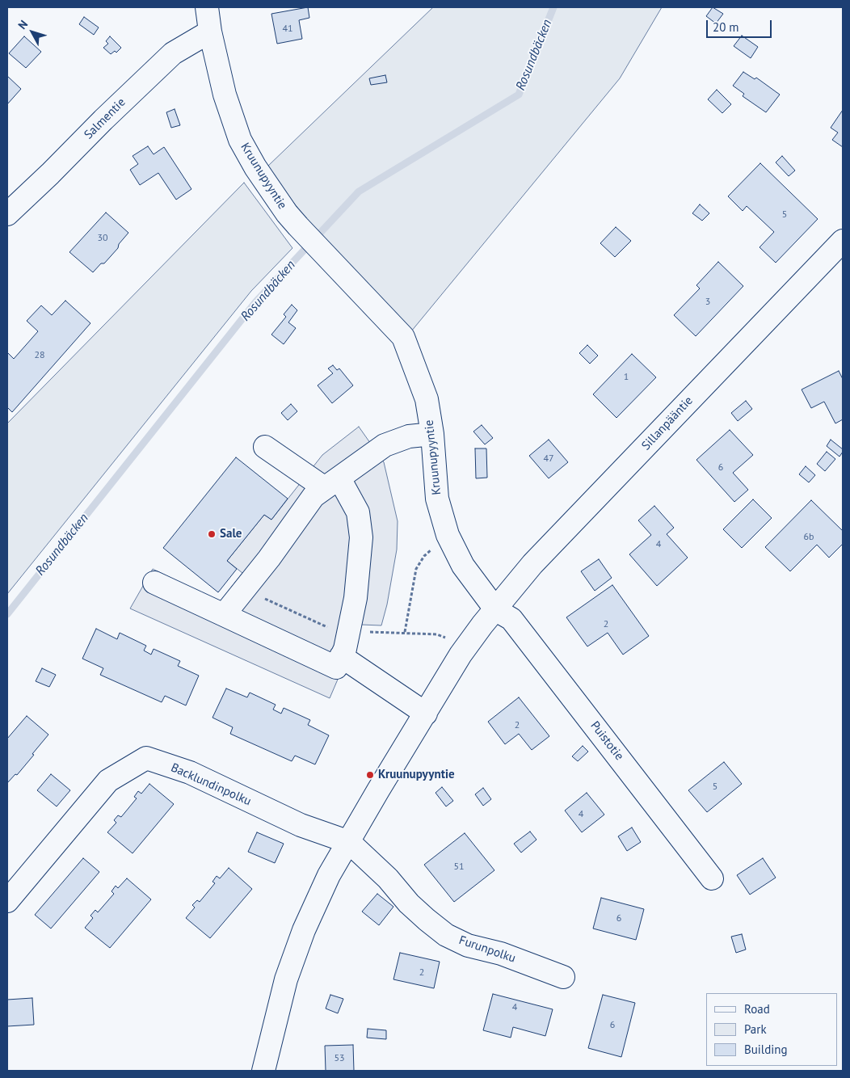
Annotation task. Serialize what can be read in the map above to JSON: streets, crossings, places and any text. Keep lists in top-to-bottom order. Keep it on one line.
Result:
{"streets":{"street":["Salmentie","Kruunupyyntie","Sillanpääntie","Puistotie","Backlundinpolku","Furunpolku"]},"crossings":[["Salmentie","Kruunupyyntie"],["Kruunupyyntie","Sillanpääntie"],["Kruunupyyntie","Puistotie"],["Sillanpääntie","Puistotie"],["Backlundinpolku","Furunpolku"]],"water":["Rosundbäcken"],"places":["Sale","Kruunupyyntie"],"house_numbers":["41","5","30","3","28","1","47","6","6b","4","2","2","5","4","51","6","2","4","6","53"],"legend":["Road","Park","Building"],"scale_bar":"20 m","north":"top left"}
